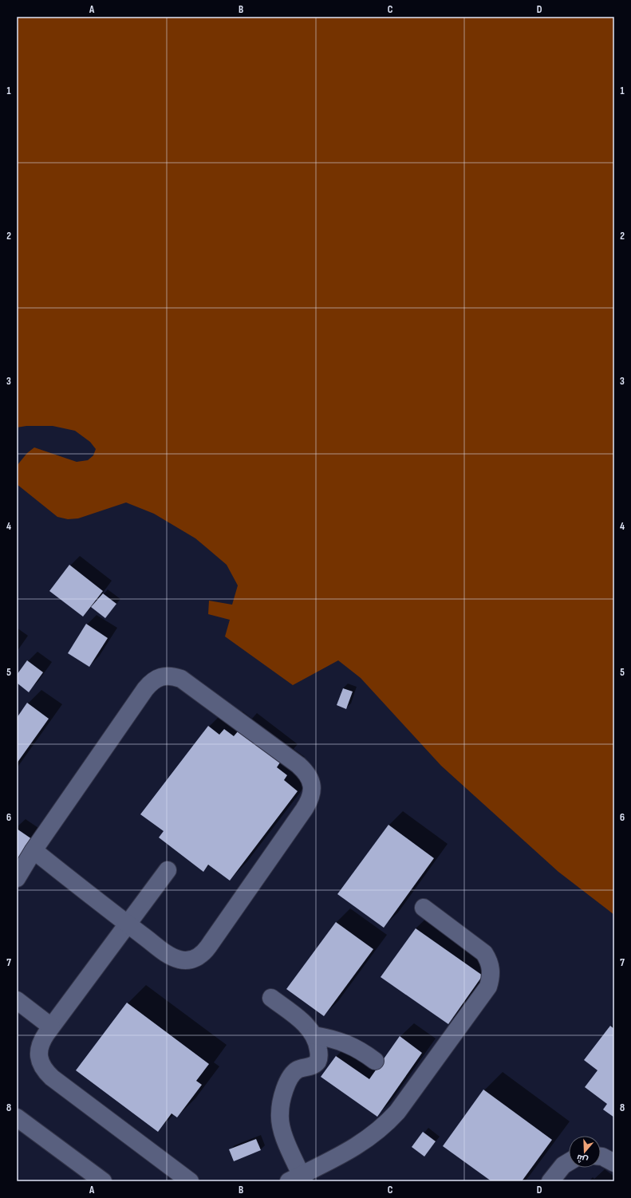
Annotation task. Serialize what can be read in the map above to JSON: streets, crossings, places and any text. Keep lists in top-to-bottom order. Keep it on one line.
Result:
{"north":"bottom","grid":{"columns":["A","B","C","D"],"rows":["1","2","3","4","5","6","7","8"]}}
